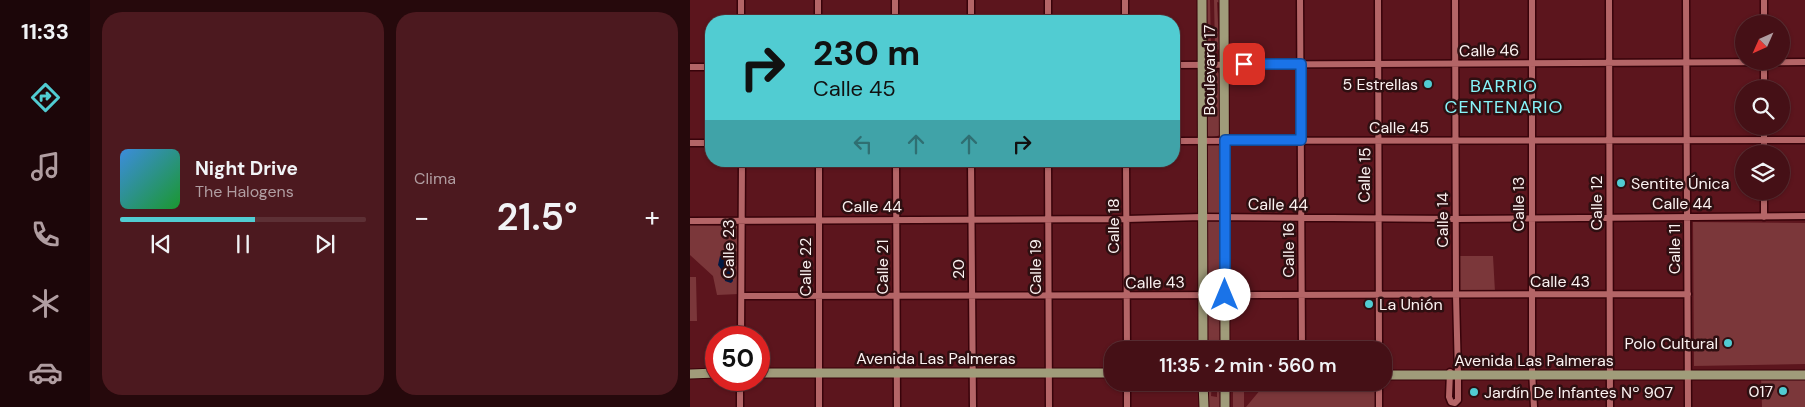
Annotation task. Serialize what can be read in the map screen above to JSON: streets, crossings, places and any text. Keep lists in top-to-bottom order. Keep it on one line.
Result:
{"streets":{"main road":["Boulevard 17","Avenida Las Palmeras"],"street":["Calle 46","Calle 45","Calle 15","Calle 12","Calle 44","Calle 13","Calle 14","Calle 18","Calle 23","Calle 11","Calle 16","Calle 22","Calle 21","Calle 19","20","Calle 43"]},"crossings":[["Calle 46","Boulevard 17"],["Calle 46","Calle 15"],["Calle 46","Calle 12"],["Calle 46","Calle 13"],["Calle 46","Calle 14"],["Calle 46","Calle 11"],["Calle 46","Calle 16"],["Boulevard 17","Calle 45"],["Boulevard 17","Calle 44"],["Boulevard 17","Calle 43"],["Calle 45","Calle 15"],["Calle 45","Calle 12"],["Calle 45","Calle 13"],["Calle 45","Calle 14"],["Calle 45","Calle 11"],["Calle 45","Calle 16"],["Calle 15","Calle 44"],["Calle 15","Calle 43"],["Calle 12","Calle 44"],["Calle 12","Calle 43"],["Calle 12","Avenida Las Palmeras"],["Calle 44","Calle 13"],["Calle 44","Calle 14"],["Calle 44","Calle 18"],["Calle 44","Calle 23"],["Calle 44","Calle 11"],["Calle 44","Calle 16"],["Calle 44","Calle 22"],["Calle 44","Calle 21"],["Calle 44","Calle 19"],["Calle 44","20"],["Calle 13","Calle 43"],["Calle 13","Avenida Las Palmeras"],["Calle 14","Calle 43"],["Calle 14","Avenida Las Palmeras"],["Calle 18","Calle 43"],["Calle 23","Calle 43"],["Calle 11","Calle 43"],["Calle 11","Avenida Las Palmeras"],["Calle 16","Calle 43"],["Calle 22","Calle 43"],["Calle 22","Avenida Las Palmeras"],["Calle 21","Calle 43"],["Calle 21","Avenida Las Palmeras"],["Calle 19","Calle 43"],["Calle 19","Avenida Las Palmeras"],["20","Calle 43"],["20","Avenida Las Palmeras"]],"districts":["BARRIO CENTENARIO"],"places":["5 Estrellas","Sentite Única","La Unión","Polo Cultural","017","Jardín De Infantes Nº 907"],"north":"bottom left","page":{"tabs":"11:33","tile":"Clima","turn":["230 m","Calle 45"],"song":["Night Drive","The Halogens"],"heat":["−","21.5°","+"],"limit":"50","trip":"11:35 · 2 min · 560 m"}}
